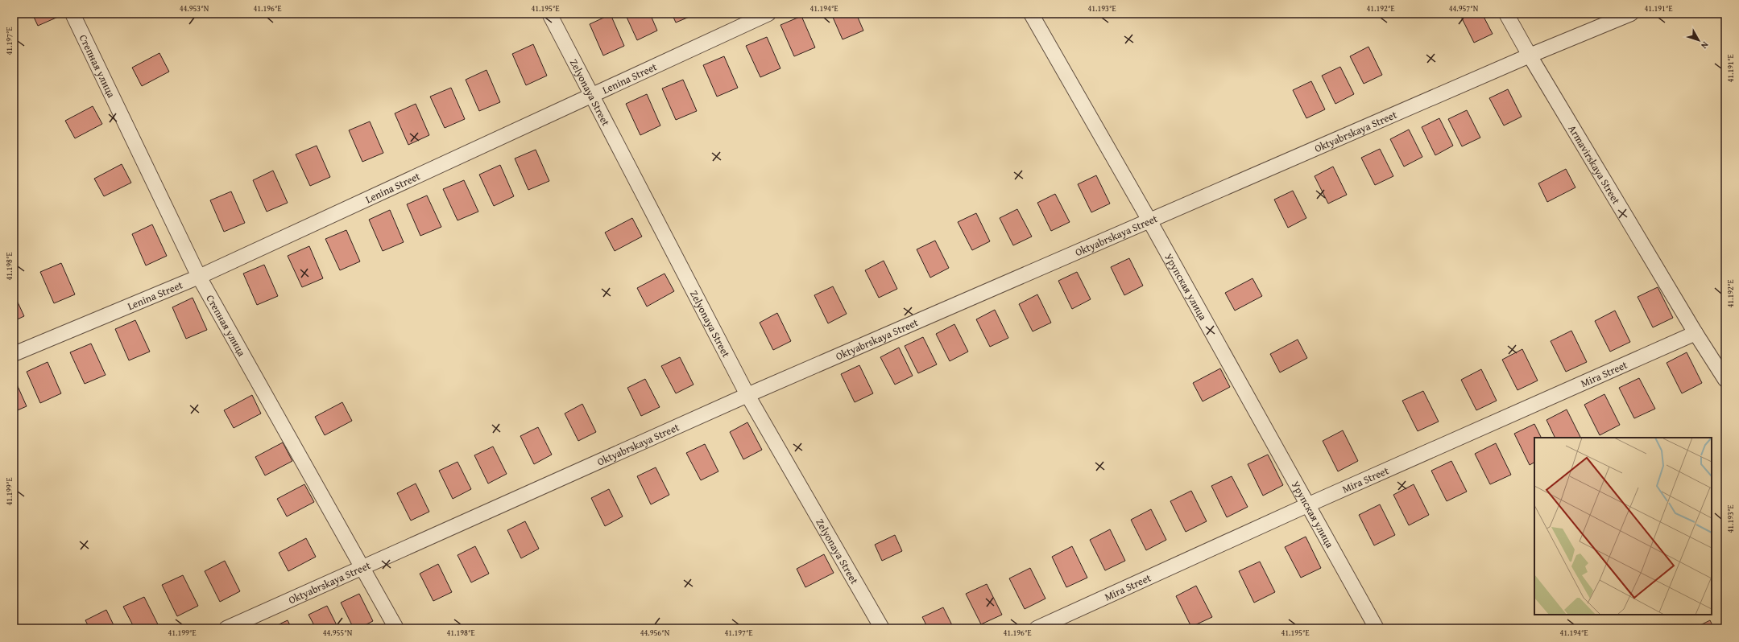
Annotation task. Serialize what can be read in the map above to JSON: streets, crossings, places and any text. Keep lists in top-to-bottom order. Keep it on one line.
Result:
{"streets":{"street":["Степная улица","Lenina Street","Zelyonaya Street","Oktyabrskaya Street","Armavirskaya Street","Урупская улица","Mira Street"]},"crossings":[["Степная улица","Lenina Street"],["Степная улица","Oktyabrskaya Street"],["Lenina Street","Zelyonaya Street"],["Zelyonaya Street","Oktyabrskaya Street"],["Oktyabrskaya Street","Armavirskaya Street"],["Oktyabrskaya Street","Урупская улица"],["Armavirskaya Street","Mira Street"],["Урупская улица","Mira Street"]],"north":"bottom right","coordinates":["44.953°N","41.196°E","41.195°E","41.194°E","41.193°E","41.192°E","44.957°N","41.191°E","41.197°E","41.198°E","41.199°E","44.955°N","44.956°N"]}
